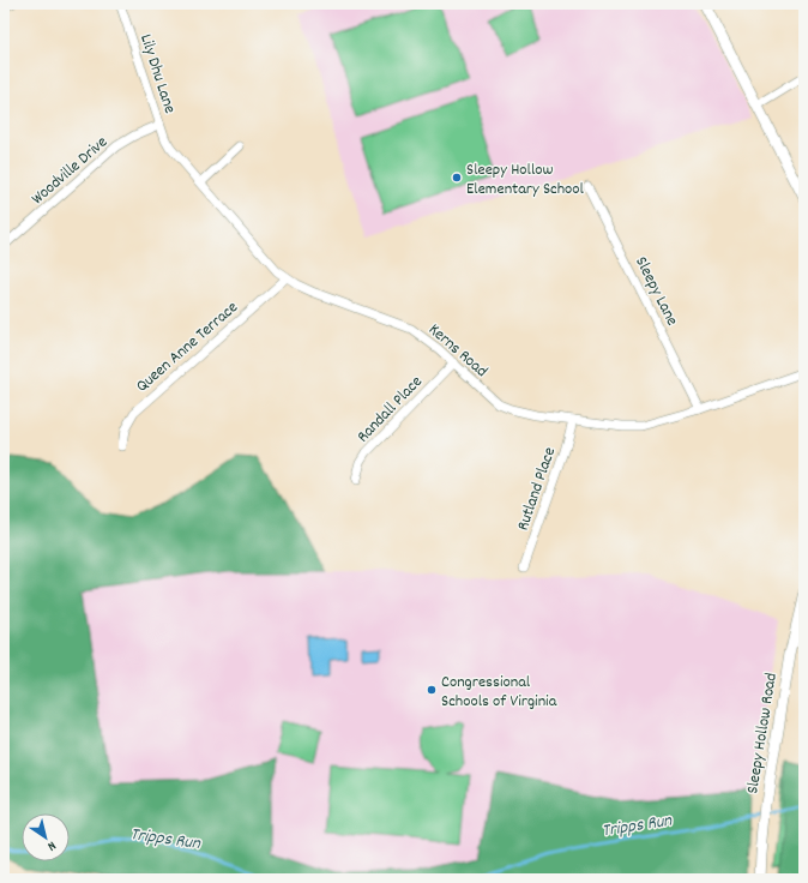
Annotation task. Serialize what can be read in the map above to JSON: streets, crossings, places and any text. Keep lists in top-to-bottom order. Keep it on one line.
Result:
{"streets":{"main road":["Sleepy Hollow Road"],"street":["Lily Dhu Lane","Woodville Drive","Sleepy Lane","Queen Anne Terrace","Kerns Road","Randall Place","Rutland Place"]},"crossings":[["Lily Dhu Lane","Woodville Drive"],["Lily Dhu Lane","Kerns Road"],["Woodville Drive","Kerns Road"],["Sleepy Lane","Kerns Road"],["Queen Anne Terrace","Kerns Road"],["Kerns Road","Randall Place"],["Kerns Road","Rutland Place"]],"water":["Tripps Run"],"places":["Sleepy Hollow Elementary School","Congressional Schools of Virginia"],"north":"bottom right"}
